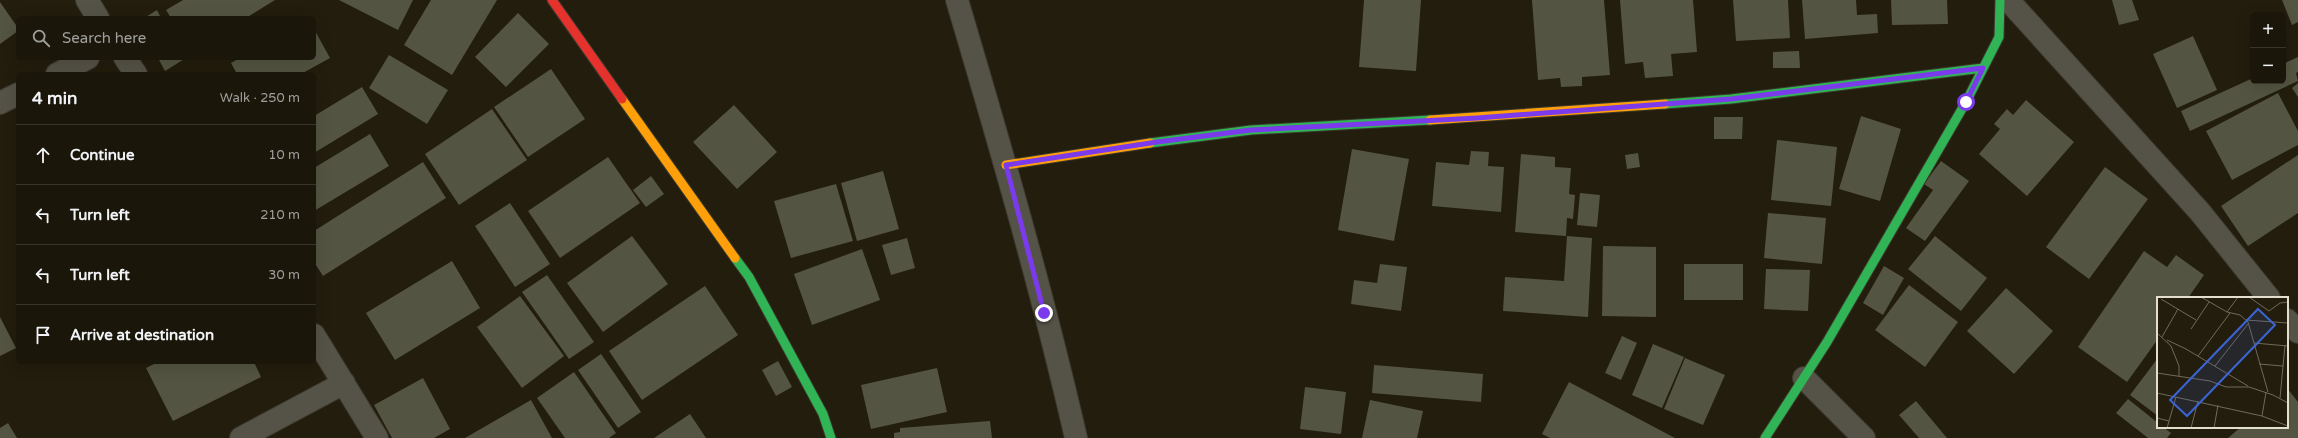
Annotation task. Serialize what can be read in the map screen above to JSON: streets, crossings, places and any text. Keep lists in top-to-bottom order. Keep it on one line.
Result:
{"page":{"map_buttons":["+","−"],"search":"Search here","heading":["4 min","Walk · 250 m"],"list":[["Continue","10 m"],["Turn left","210 m"],["Turn left","30 m"],"Arrive at destination"]}}
